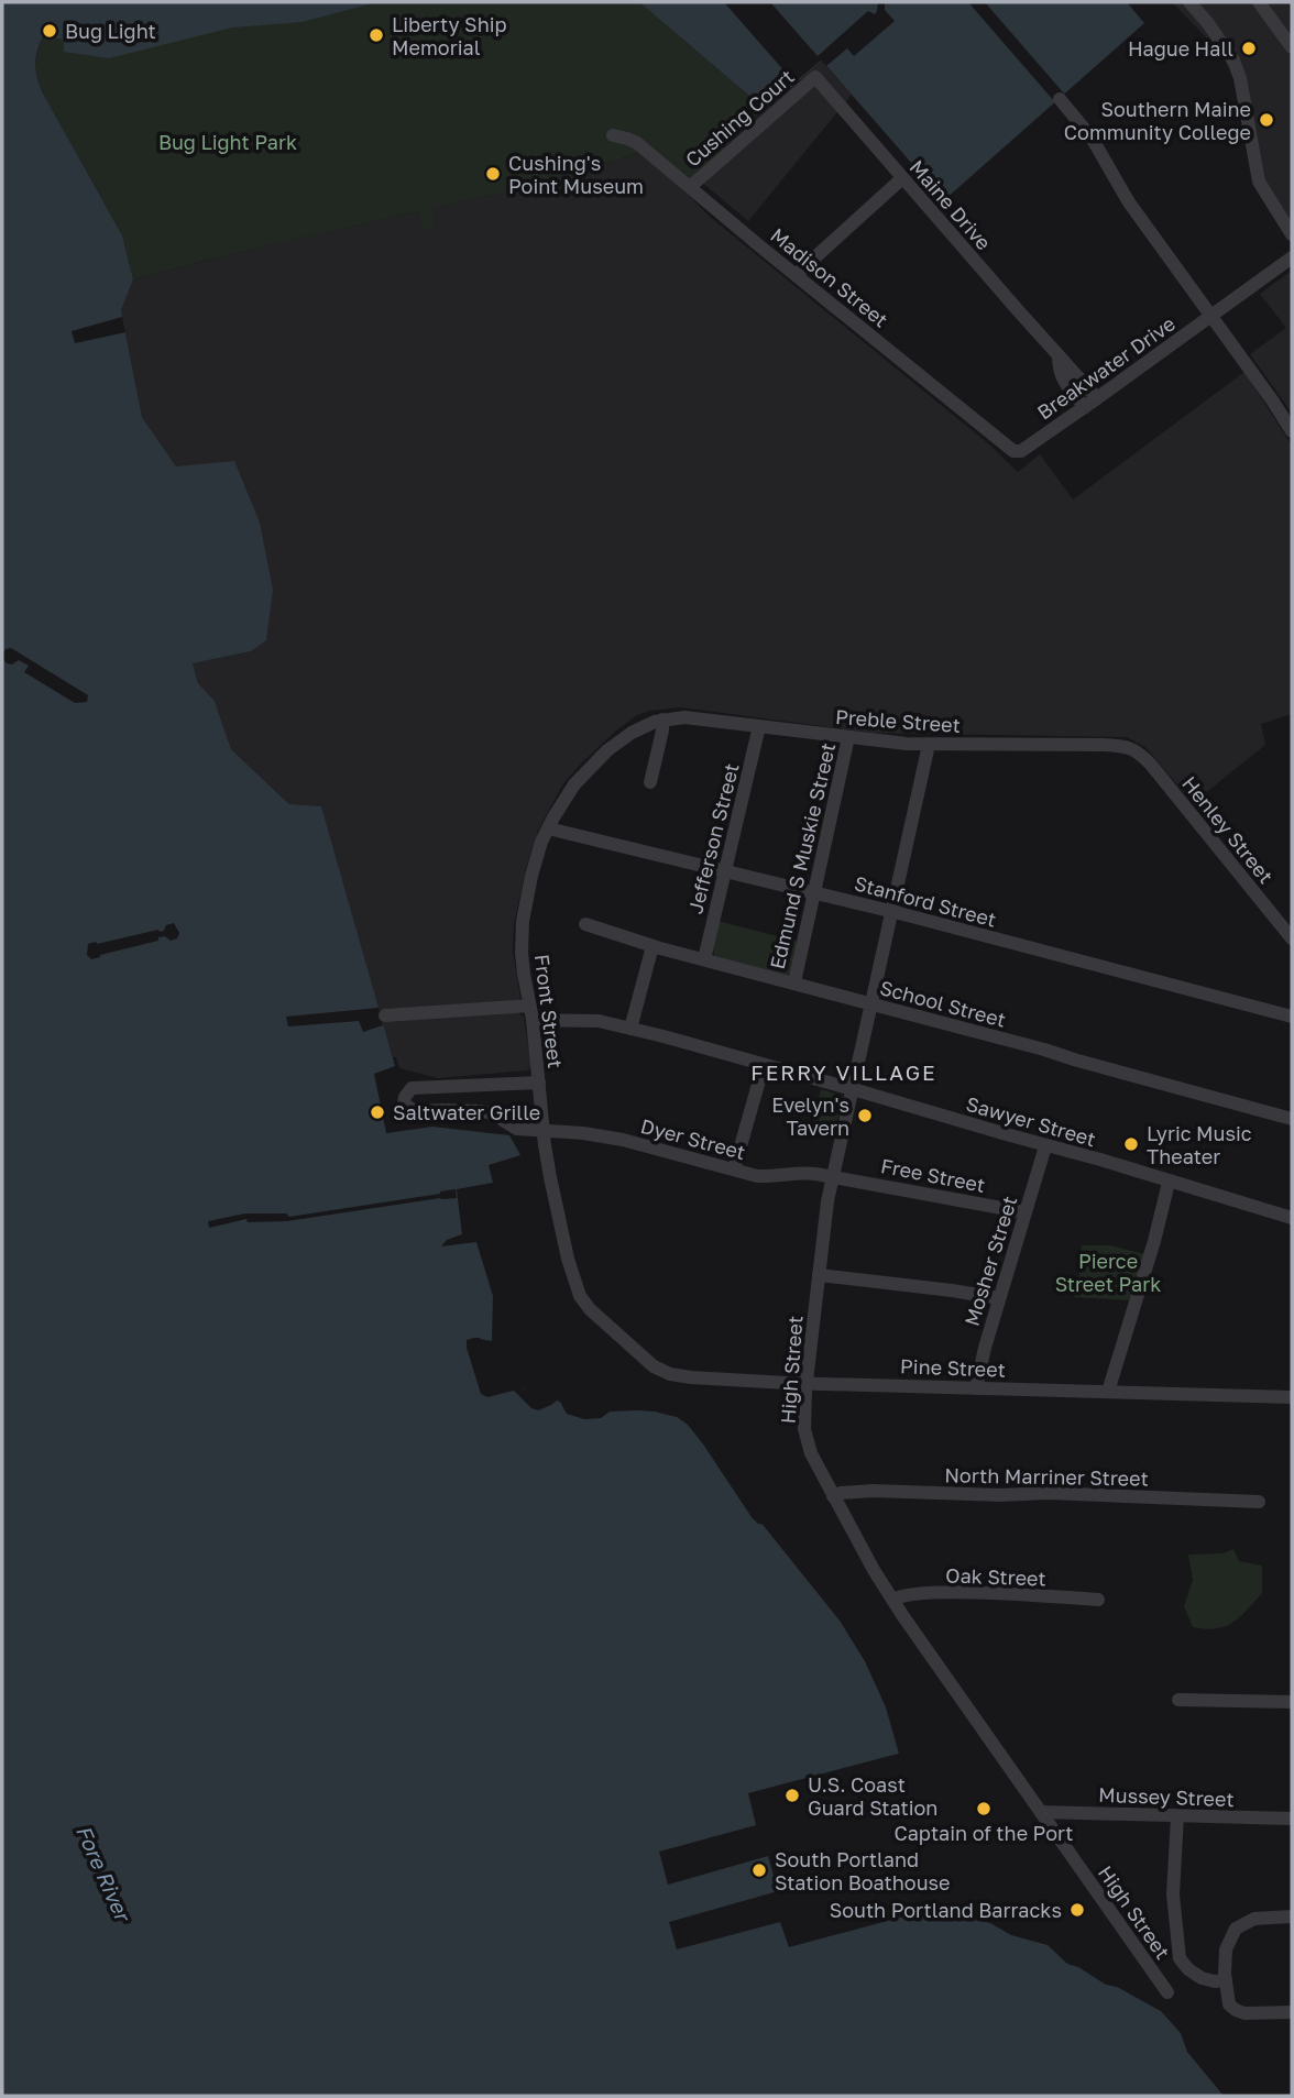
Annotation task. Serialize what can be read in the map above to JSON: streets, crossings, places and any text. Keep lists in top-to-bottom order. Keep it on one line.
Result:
{"streets":{"street":["Cushing Court","Maine Drive","Madison Street","Breakwater Drive","Preble Street","Henley Street","Jefferson Street","Edmund S Muskie Street","Stanford Street","School Street","Front Street","Sawyer Street","Dyer Street","Free Street","Mosher Street","Pine Street","High Street","North Marriner Street","Oak Street","Mussey Street"]},"crossings":[["Cushing Court","Maine Drive"],["Cushing Court","Madison Street"],["Maine Drive","Breakwater Drive"],["Madison Street","Breakwater Drive"],["Preble Street","Henley Street"],["Preble Street","Jefferson Street"],["Preble Street","Edmund S Muskie Street"],["Preble Street","Front Street"],["Preble Street","High Street"],["Jefferson Street","Stanford Street"],["Jefferson Street","School Street"],["Edmund S Muskie Street","Stanford Street"],["Edmund S Muskie Street","School Street"],["Stanford Street","Front Street"],["Stanford Street","High Street"],["School Street","High Street"],["Front Street","Sawyer Street"],["Front Street","Dyer Street"],["Front Street","Pine Street"],["Sawyer Street","Mosher Street"],["Sawyer Street","High Street"],["Dyer Street","Free Street"],["Dyer Street","High Street"],["Free Street","Mosher Street"],["Free Street","High Street"],["Mosher Street","Pine Street"],["Pine Street","High Street"],["High Street","North Marriner Street"],["High Street","Oak Street"],["High Street","Mussey Street"]],"districts":["FERRY VILLAGE"],"water":["Fore River"],"parks":["Bug Light Park","Pierce Street Park"],"places":["Bug Light","Liberty Ship Memorial","Hague Hall","Southern Maine Community College","Cushing's Point Museum","Saltwater Grille","Evelyn's Tavern","Lyric Music Theater","U.S. Coast Guard Station","Captain of the Port","South Portland Station Boathouse","South Portland Barracks"]}
